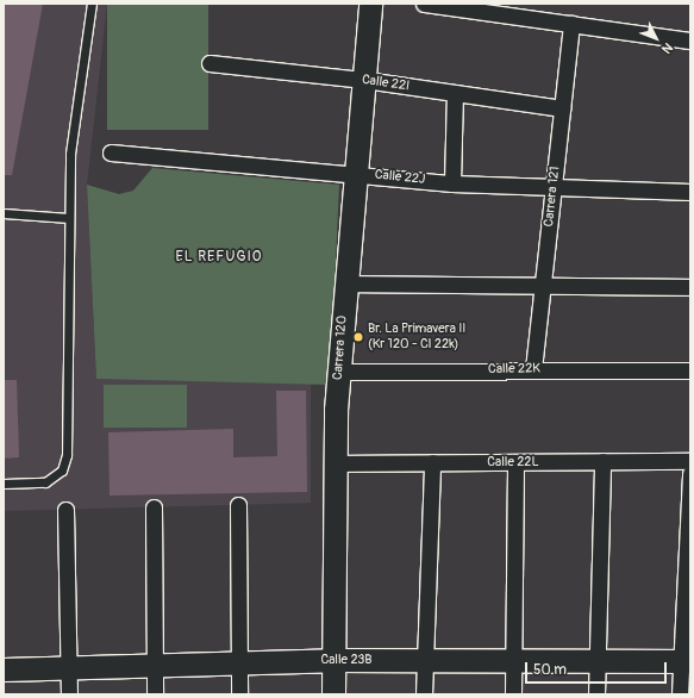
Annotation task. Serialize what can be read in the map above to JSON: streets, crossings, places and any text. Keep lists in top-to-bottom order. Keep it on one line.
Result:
{"streets":{"street":["Calle 22I","Calle 22J","Carrera 121","Carrera 120","Calle 22K","Calle 22L","Calle 23B"]},"crossings":[["Calle 22I","Carrera 121"],["Calle 22I","Carrera 120"],["Calle 22J","Carrera 121"],["Calle 22J","Carrera 120"],["Carrera 121","Calle 22K"],["Carrera 120","Calle 22K"],["Carrera 120","Calle 22L"],["Carrera 120","Calle 23B"]],"districts":["EL REFUGIO"],"places":["Br. La Primavera II (Kr 120 - Cl 22k)"],"scale_bar":"50 m","north":"bottom right"}
